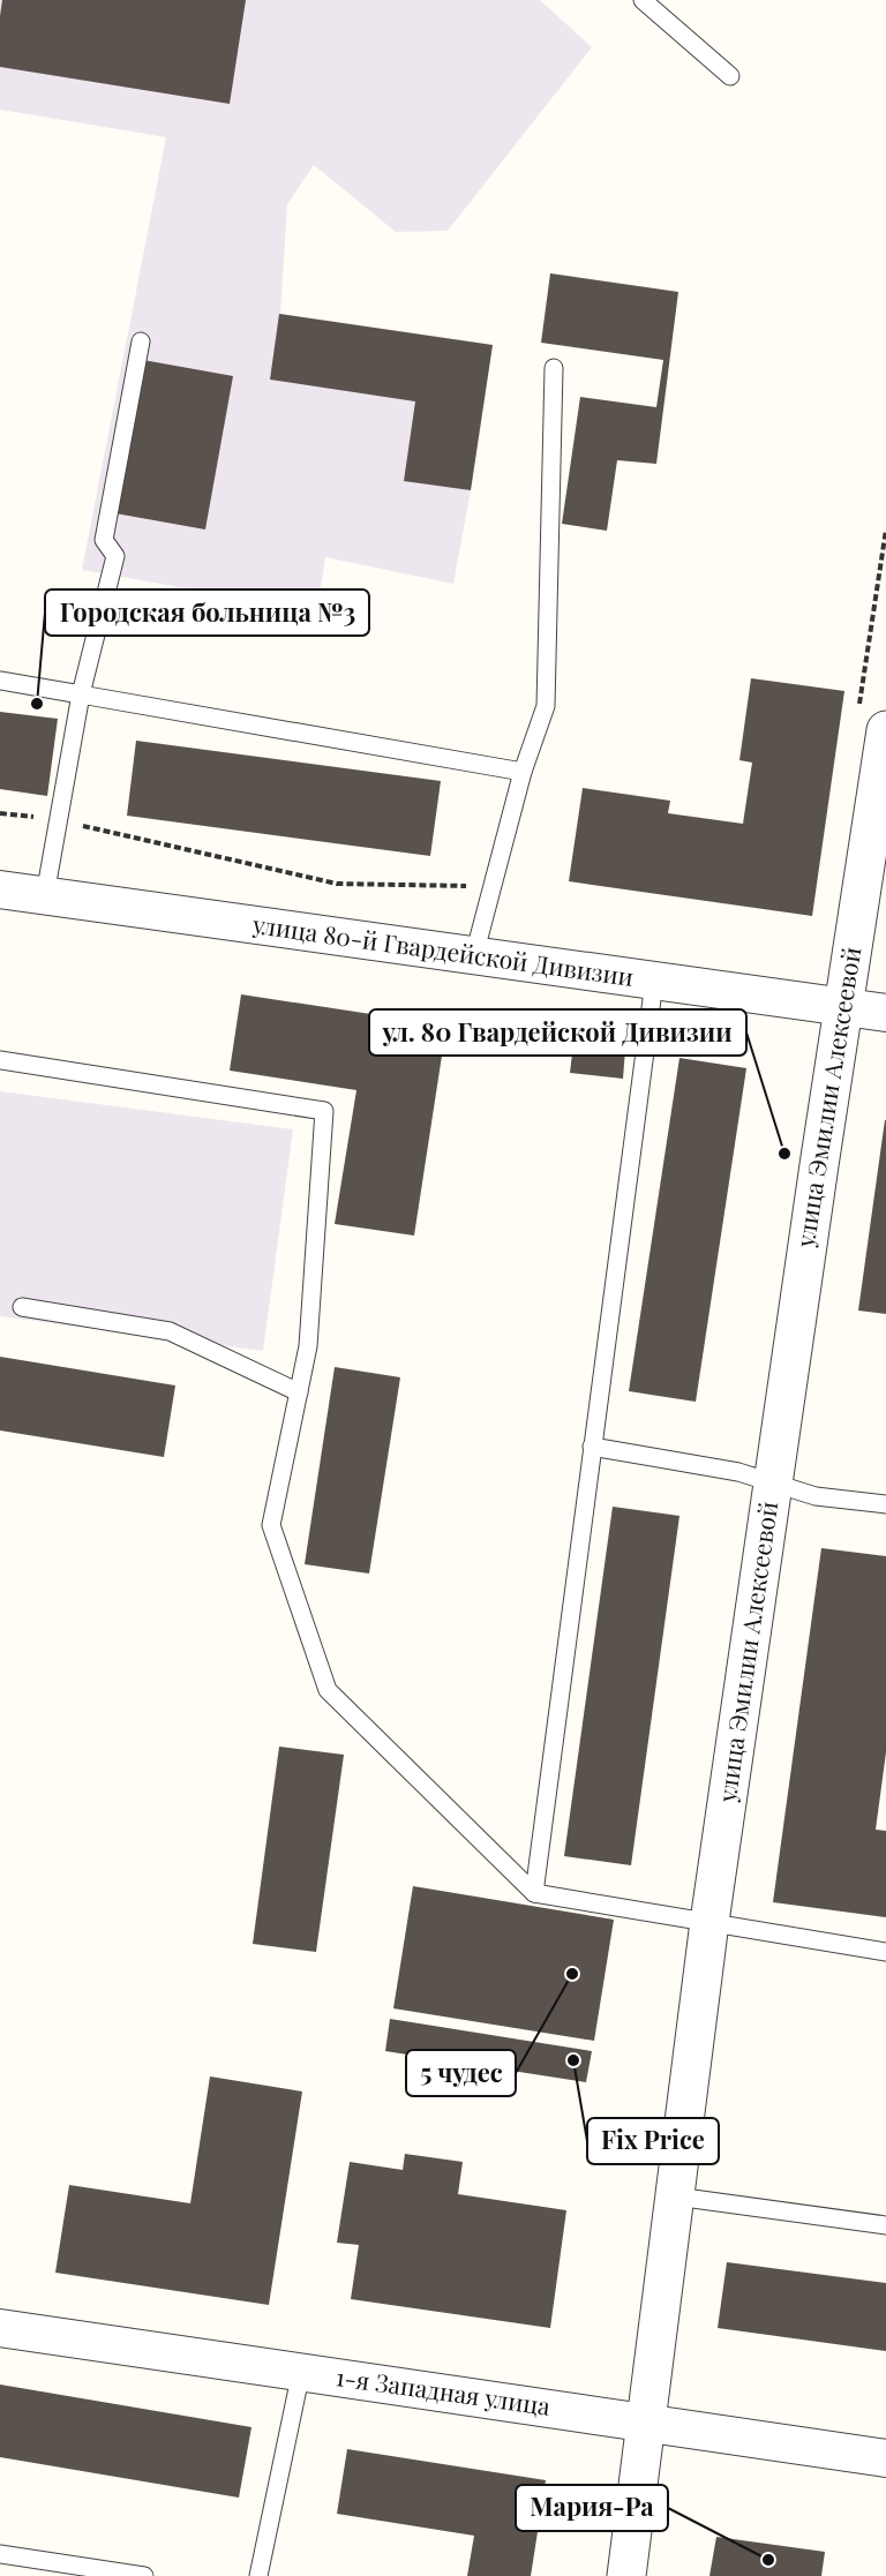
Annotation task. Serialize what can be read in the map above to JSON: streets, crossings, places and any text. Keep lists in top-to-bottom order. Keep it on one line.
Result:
{"streets":{"street":["улица 80-й Гвардейской Дивизии","улица Эмилии Алексеевой","1-я Западная улица"]},"crossings":[["улица 80-й Гвардейской Дивизии","улица Эмилии Алексеевой"],["улица Эмилии Алексеевой","1-я Западная улица"]],"places":["Городская больница №3","ул. 80 Гвардейской Дивизии","5 чудес","Fix Price","Мария-Ра"]}
